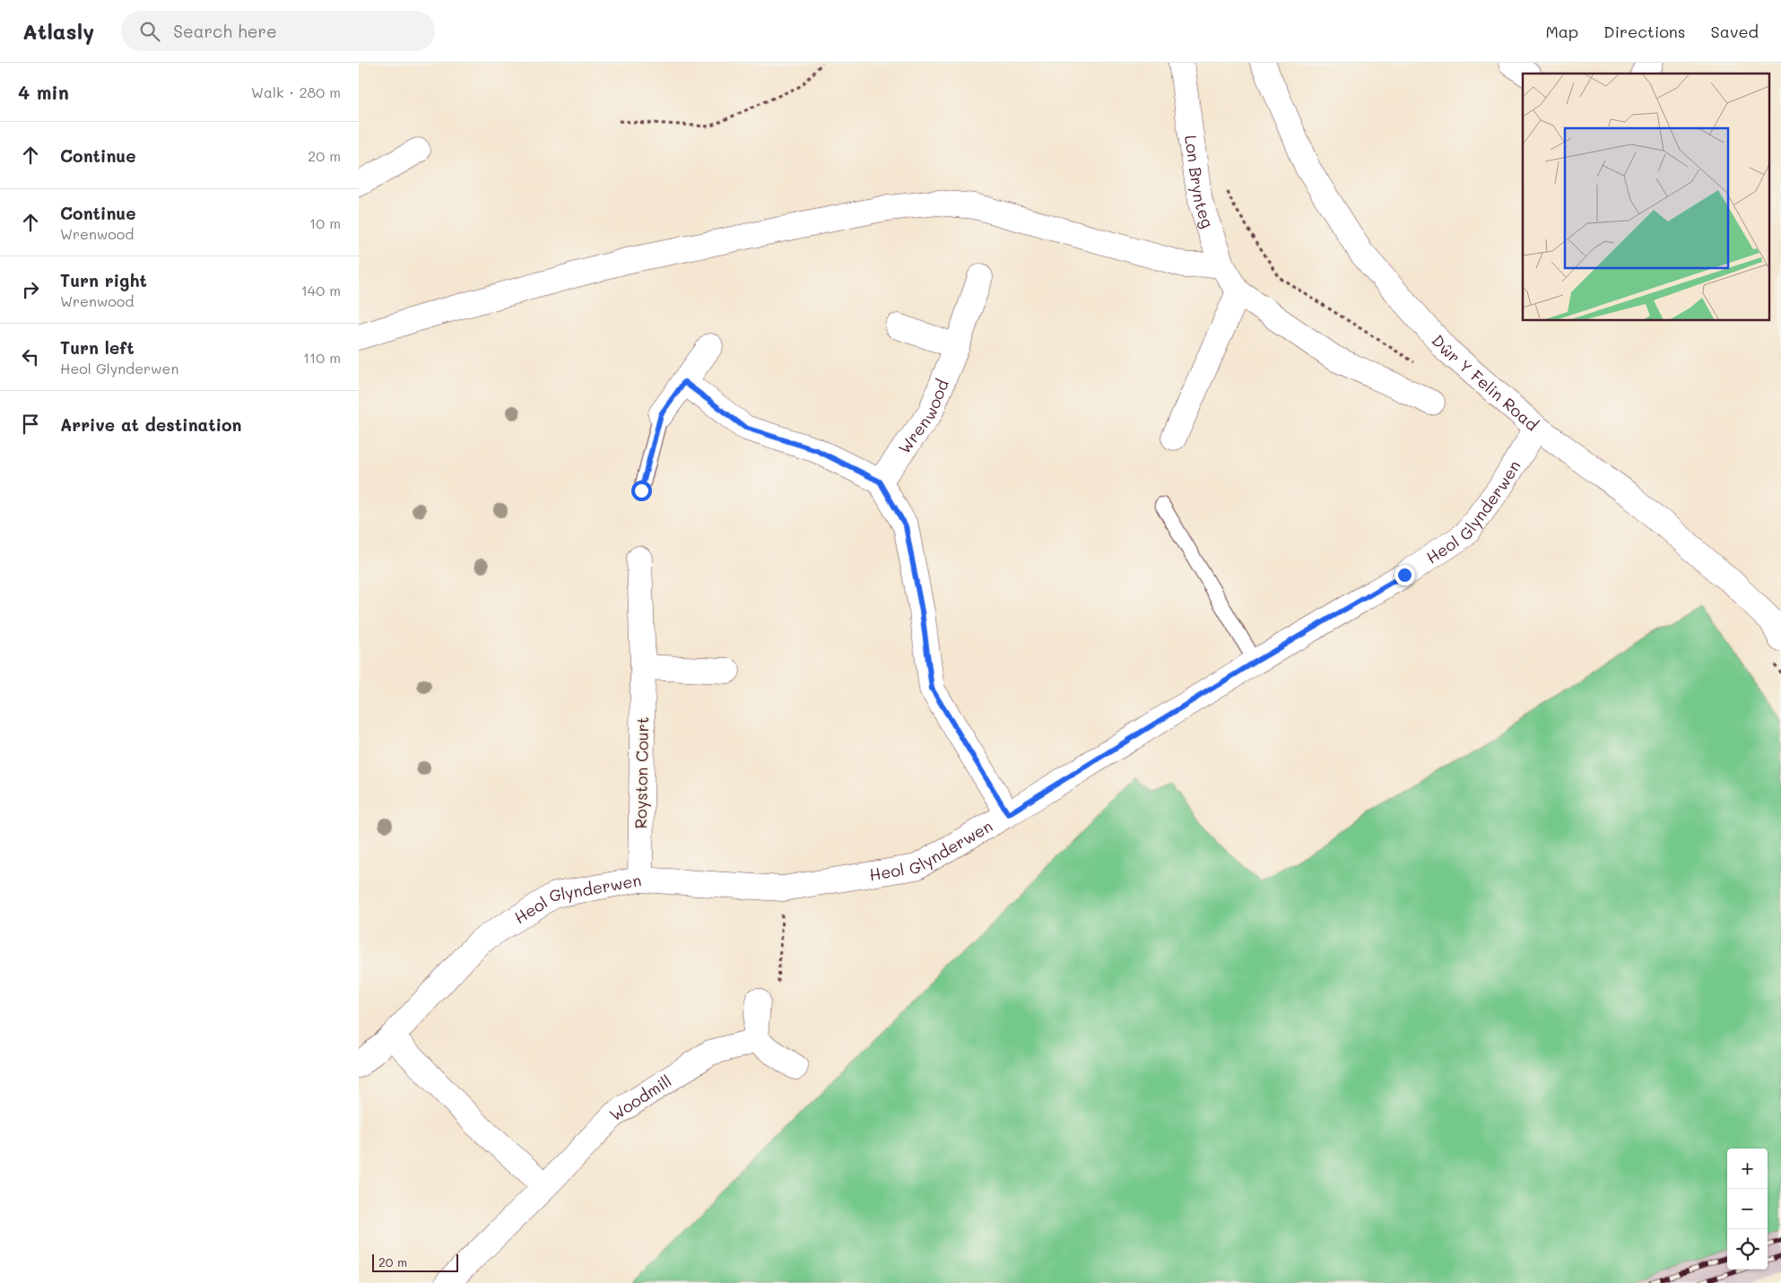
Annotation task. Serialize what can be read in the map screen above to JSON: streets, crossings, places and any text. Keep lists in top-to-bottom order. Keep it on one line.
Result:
{"streets":{"street":["Lon Brynteg","Dŵr Y Felin Road","Wrenwood","Heol Glynderwen","Royston Court","Woodmill"]},"crossings":[["Dŵr Y Felin Road","Heol Glynderwen"],["Heol Glynderwen","Royston Court"]],"scale_bar":"20 m","page":{"header":"Atlasly","search":"Search here","nav":["Map","Directions","Saved"],"heading":["4 min","Walk · 280 m"],"list":[["Continue","20 m"],["Continue","Wrenwood","10 m"],["Turn right","Wrenwood","140 m"],["Turn left","Heol Glynderwen","110 m"],"Arrive at destination"],"map_buttons":["+","−"],"scale":"20 m"}}
